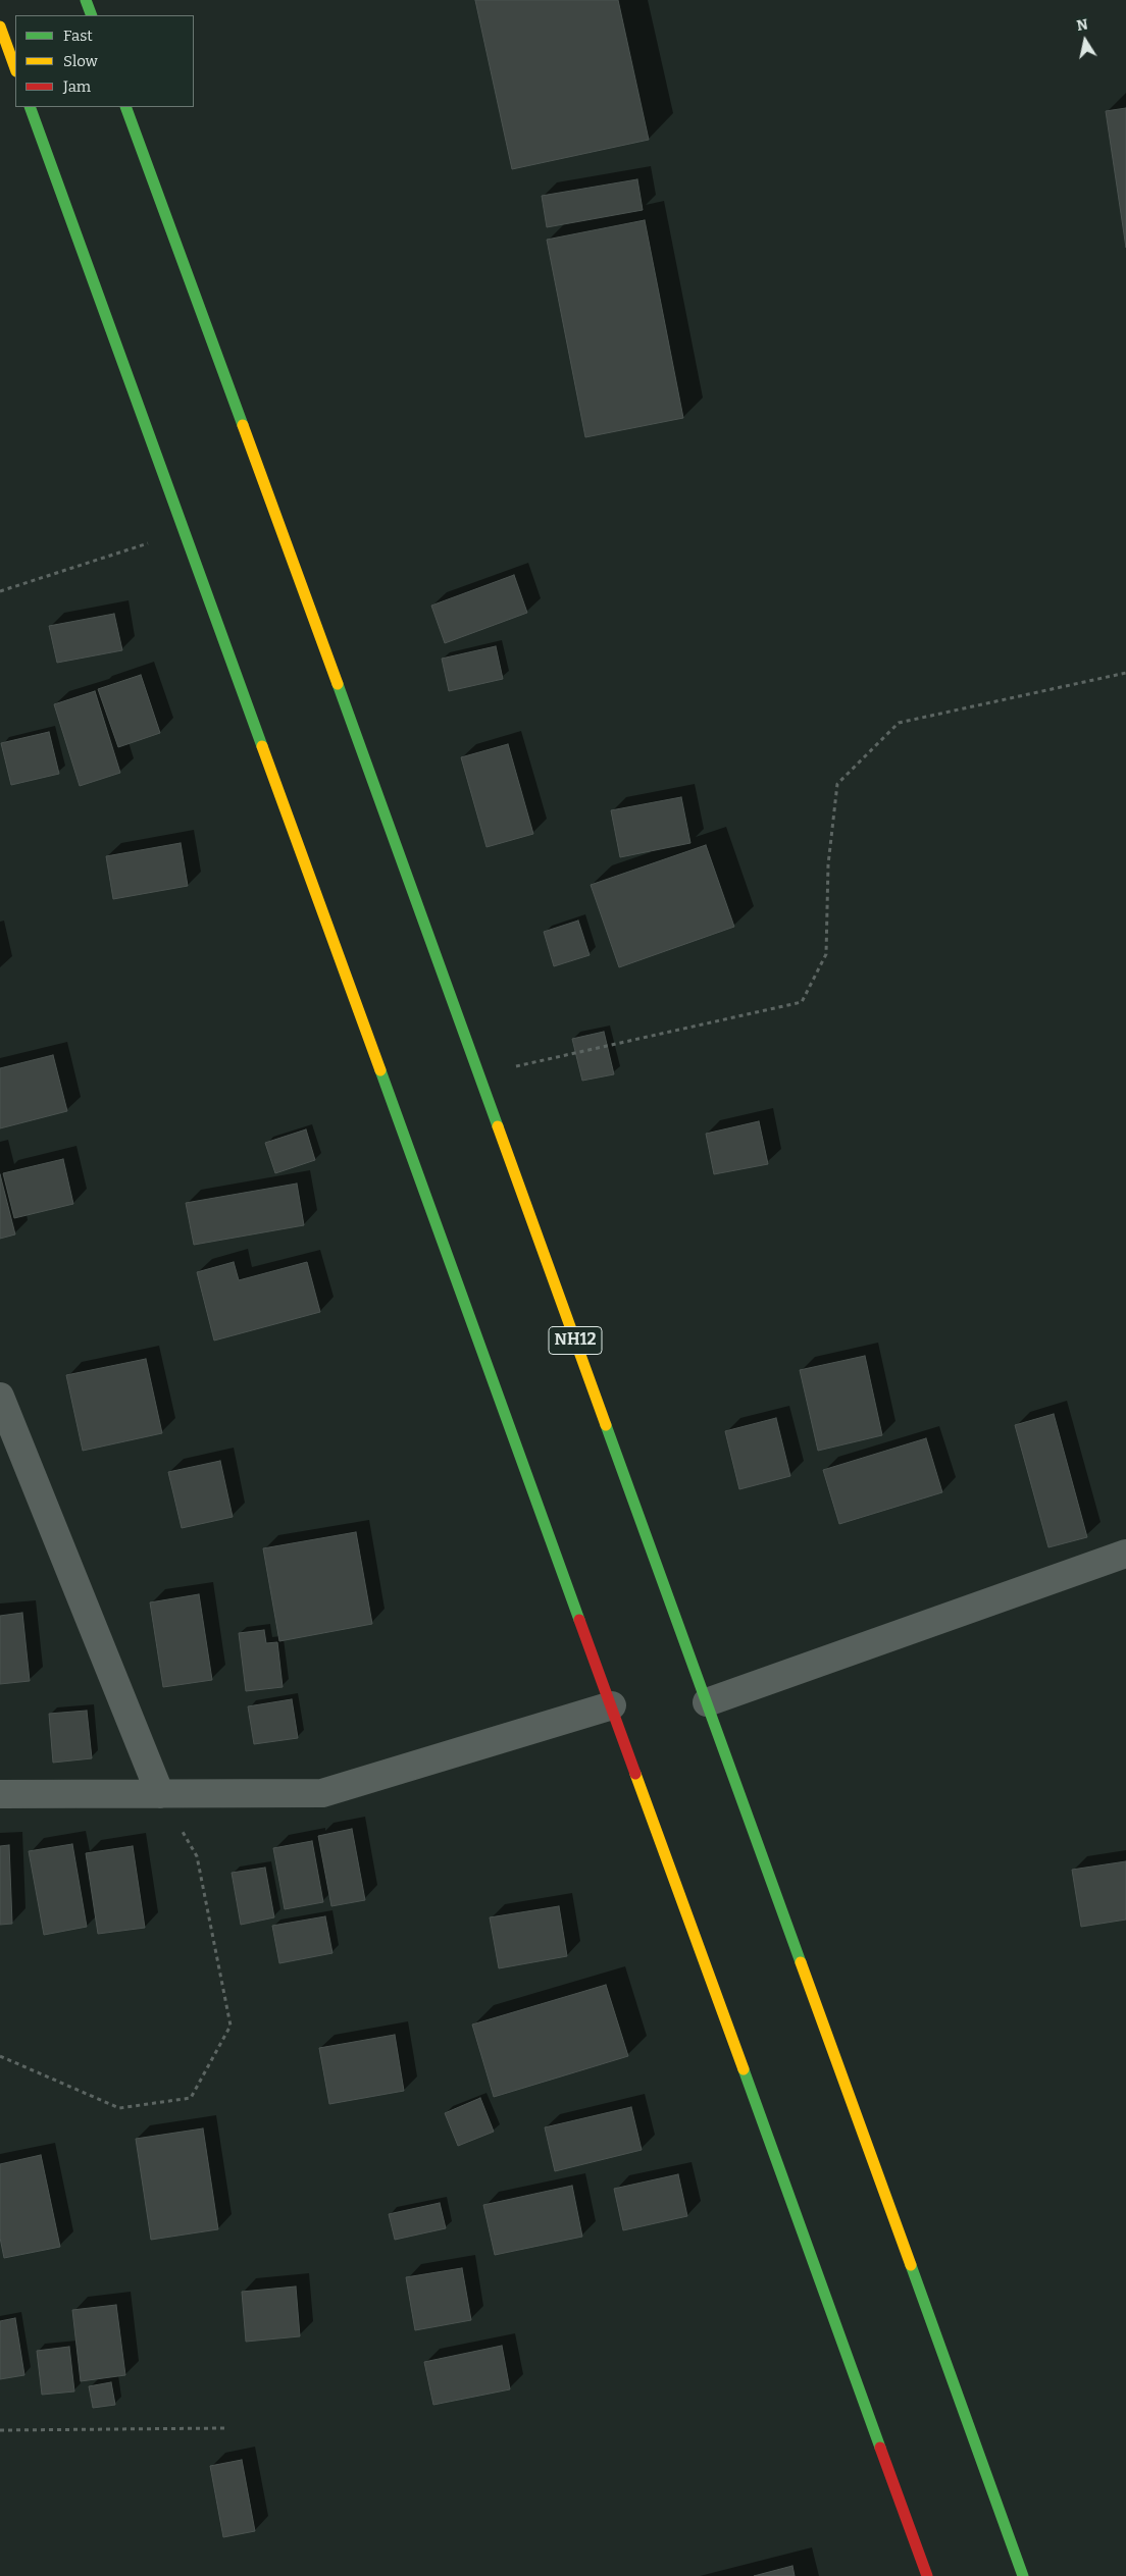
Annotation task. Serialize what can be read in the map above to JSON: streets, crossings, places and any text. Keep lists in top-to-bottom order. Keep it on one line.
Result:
{"streets":{"highway":["NH12"]},"legend":["Fast","Slow","Jam"],"north":"top"}
